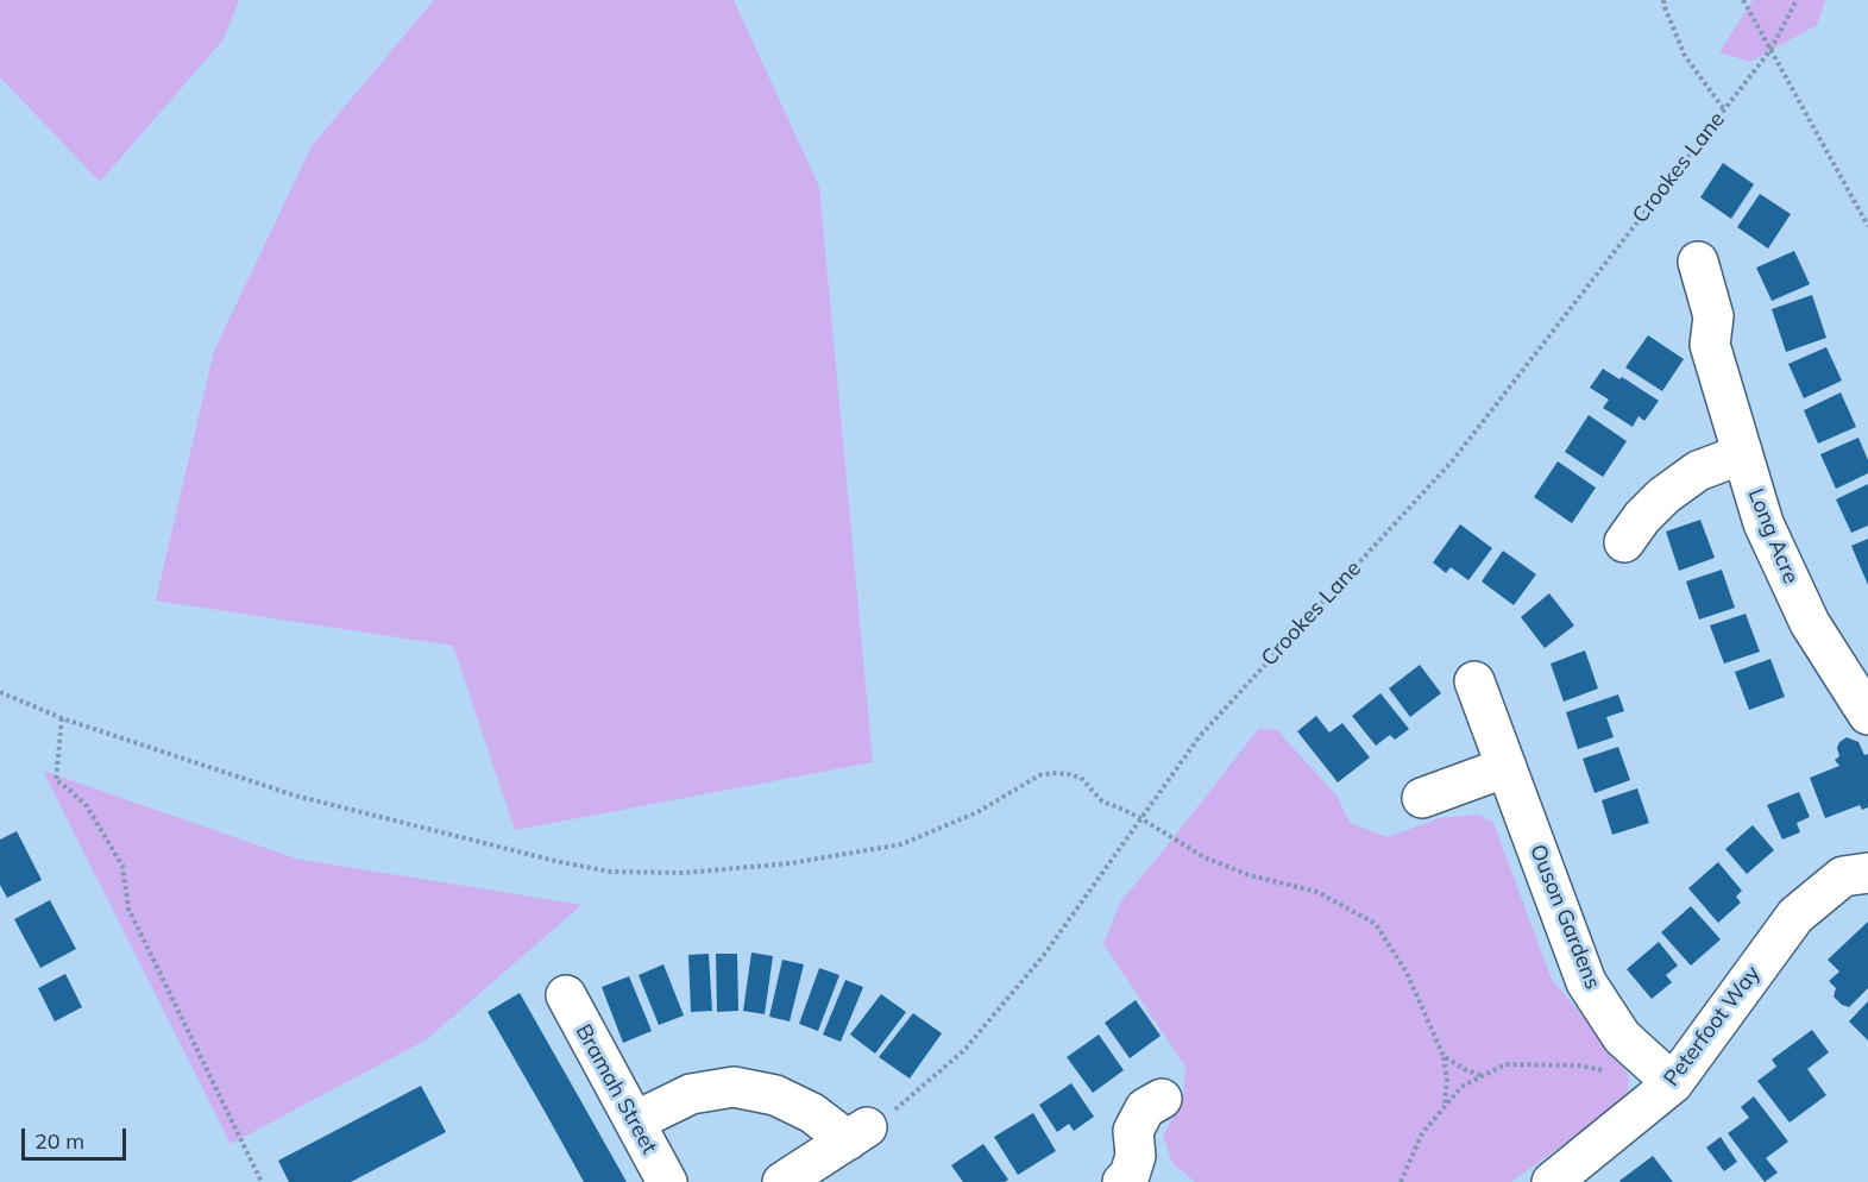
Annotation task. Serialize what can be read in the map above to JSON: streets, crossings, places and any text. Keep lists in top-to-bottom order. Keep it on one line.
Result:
{"streets":{"street":["Long Acre","Ouson Gardens","Peterfoot Way","Bramah Street"],"path":["Crookes Lane"]},"crossings":[["Ouson Gardens","Peterfoot Way"]],"scale_bar":"20 m"}
